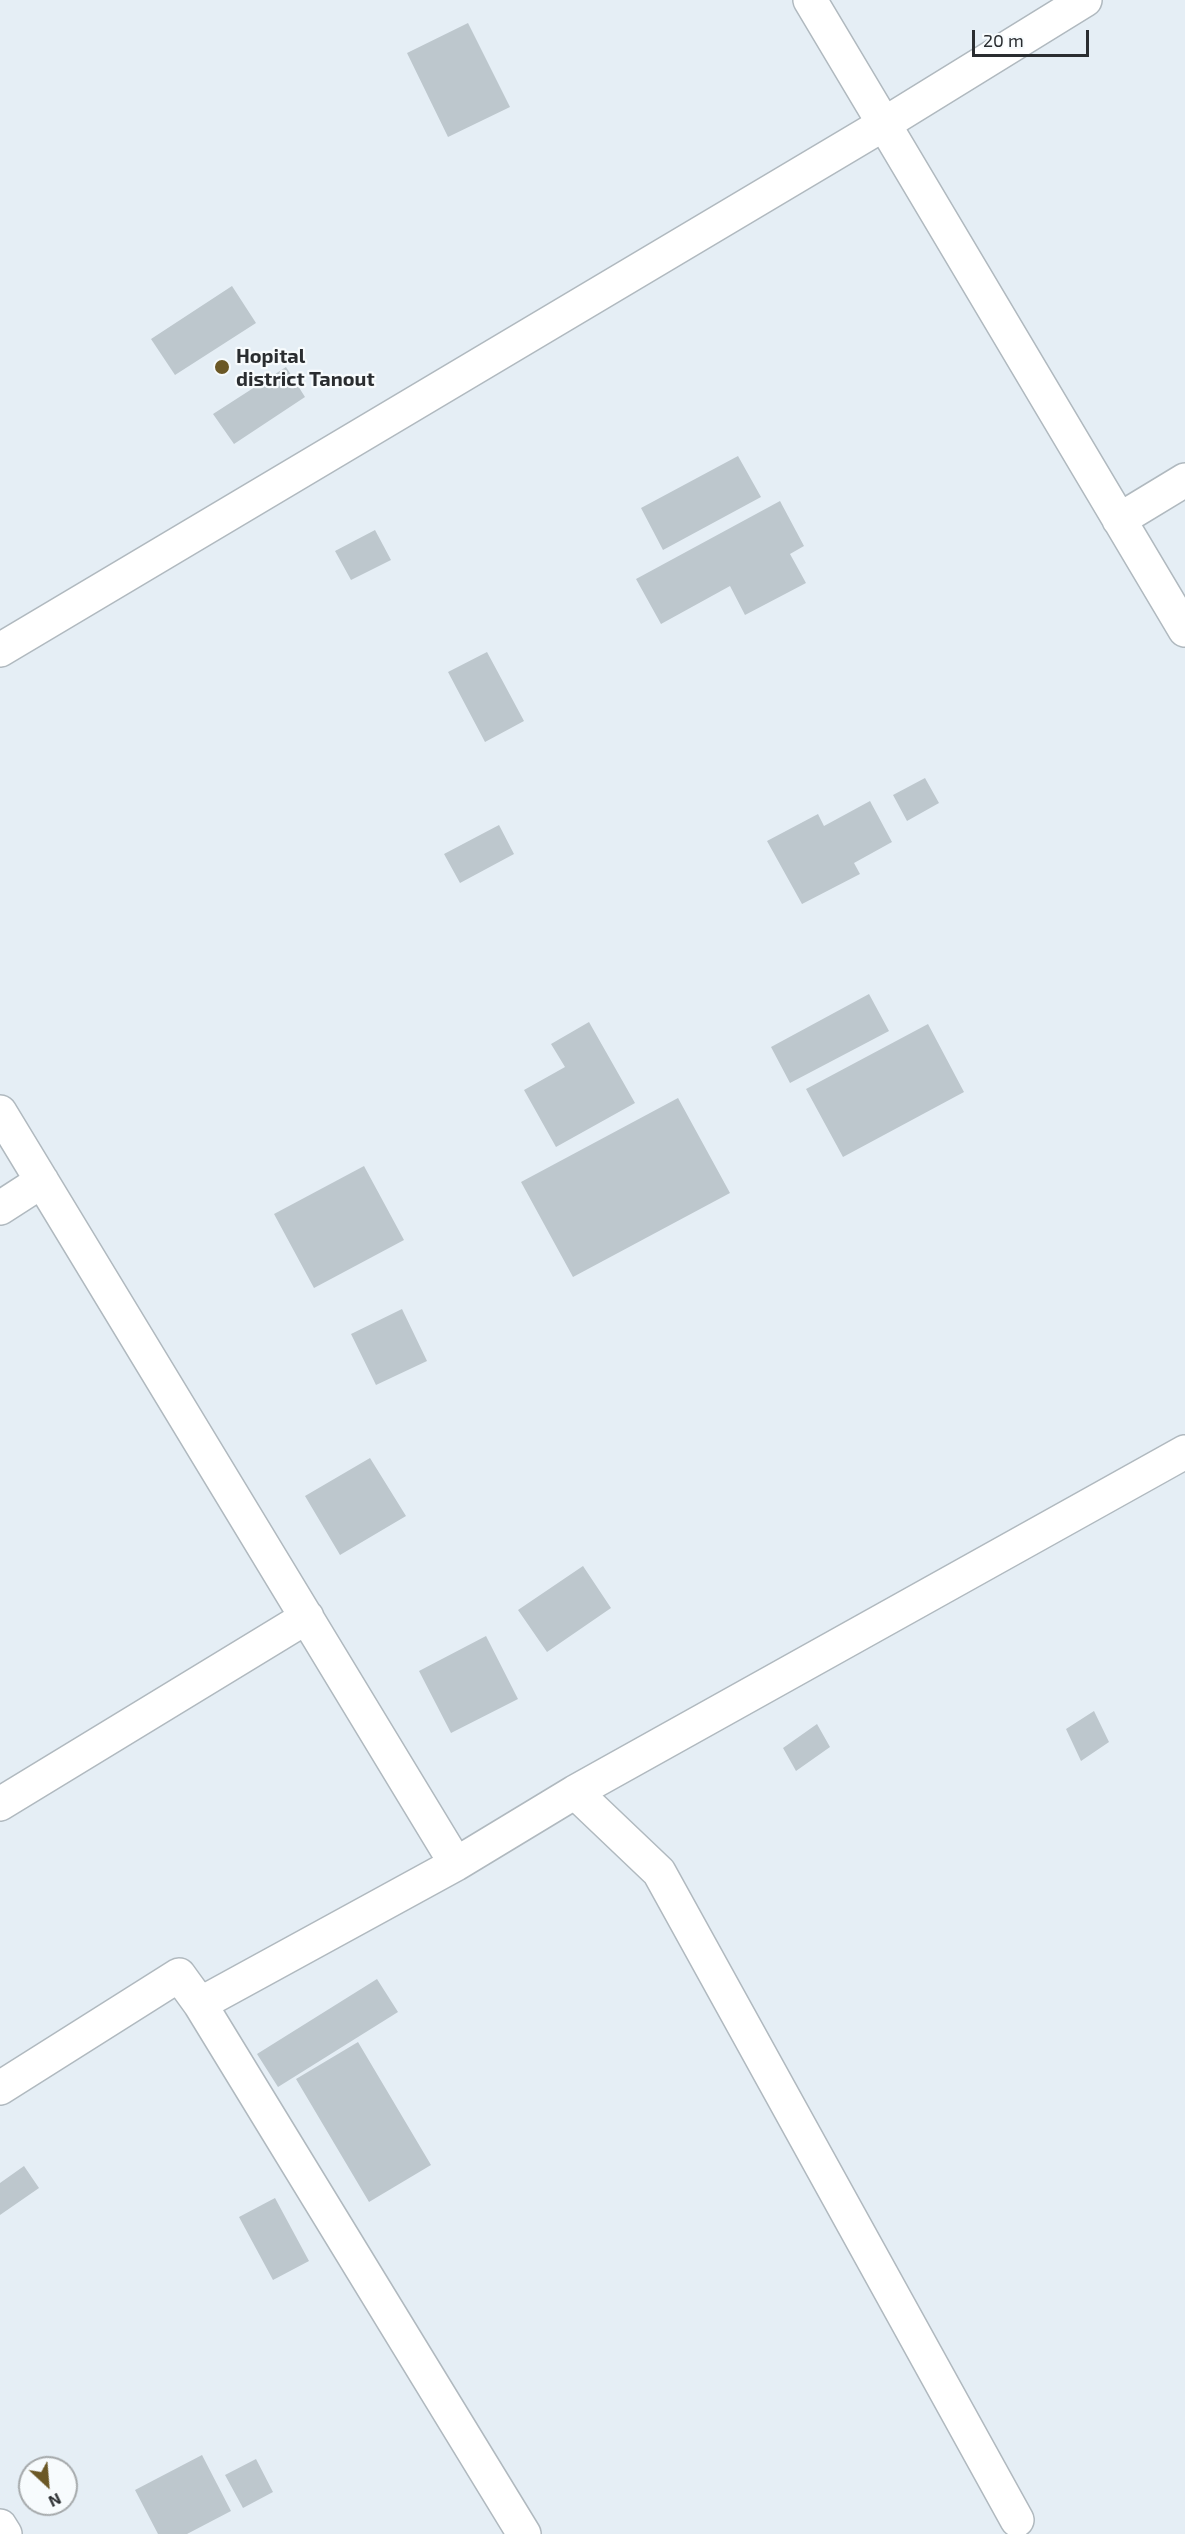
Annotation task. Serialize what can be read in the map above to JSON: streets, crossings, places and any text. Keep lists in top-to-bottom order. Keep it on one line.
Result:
{"places":["Hopital district Tanout"],"scale_bar":"20 m","north":"bottom right"}
